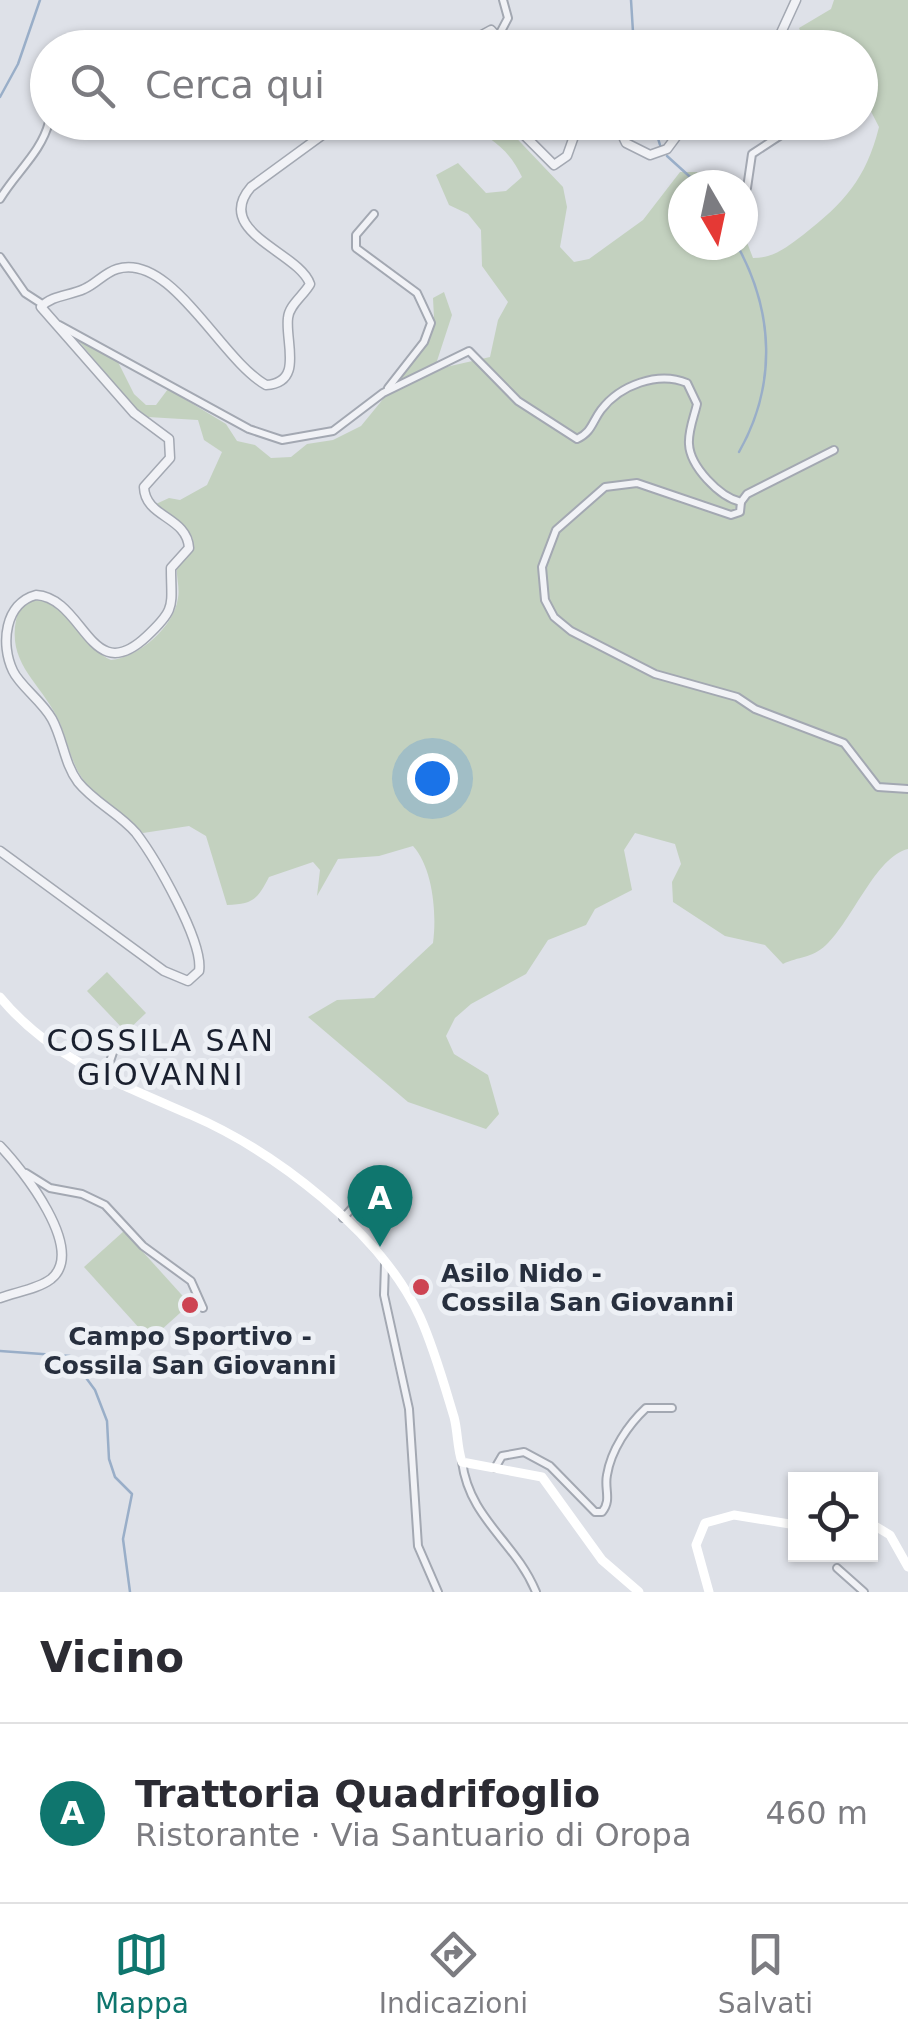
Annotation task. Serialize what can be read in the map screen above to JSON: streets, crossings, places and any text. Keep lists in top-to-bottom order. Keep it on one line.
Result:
{"districts":["COSSILA SAN GIOVANNI"],"places":["Asilo Nido - Cossila San Giovanni","Campo Sportivo - Cossila San Giovanni"],"north":"bottom","page":{"search":"Cerca qui","pins":"A","heading":"Vicino","list":[{"mark":"A","name":"Trattoria Quadrifoglio","note":"Ristorante · Via Santuario di Oropa","value":"460 m"}],"nav":["Mappa","Indicazioni","Salvati"]}}
